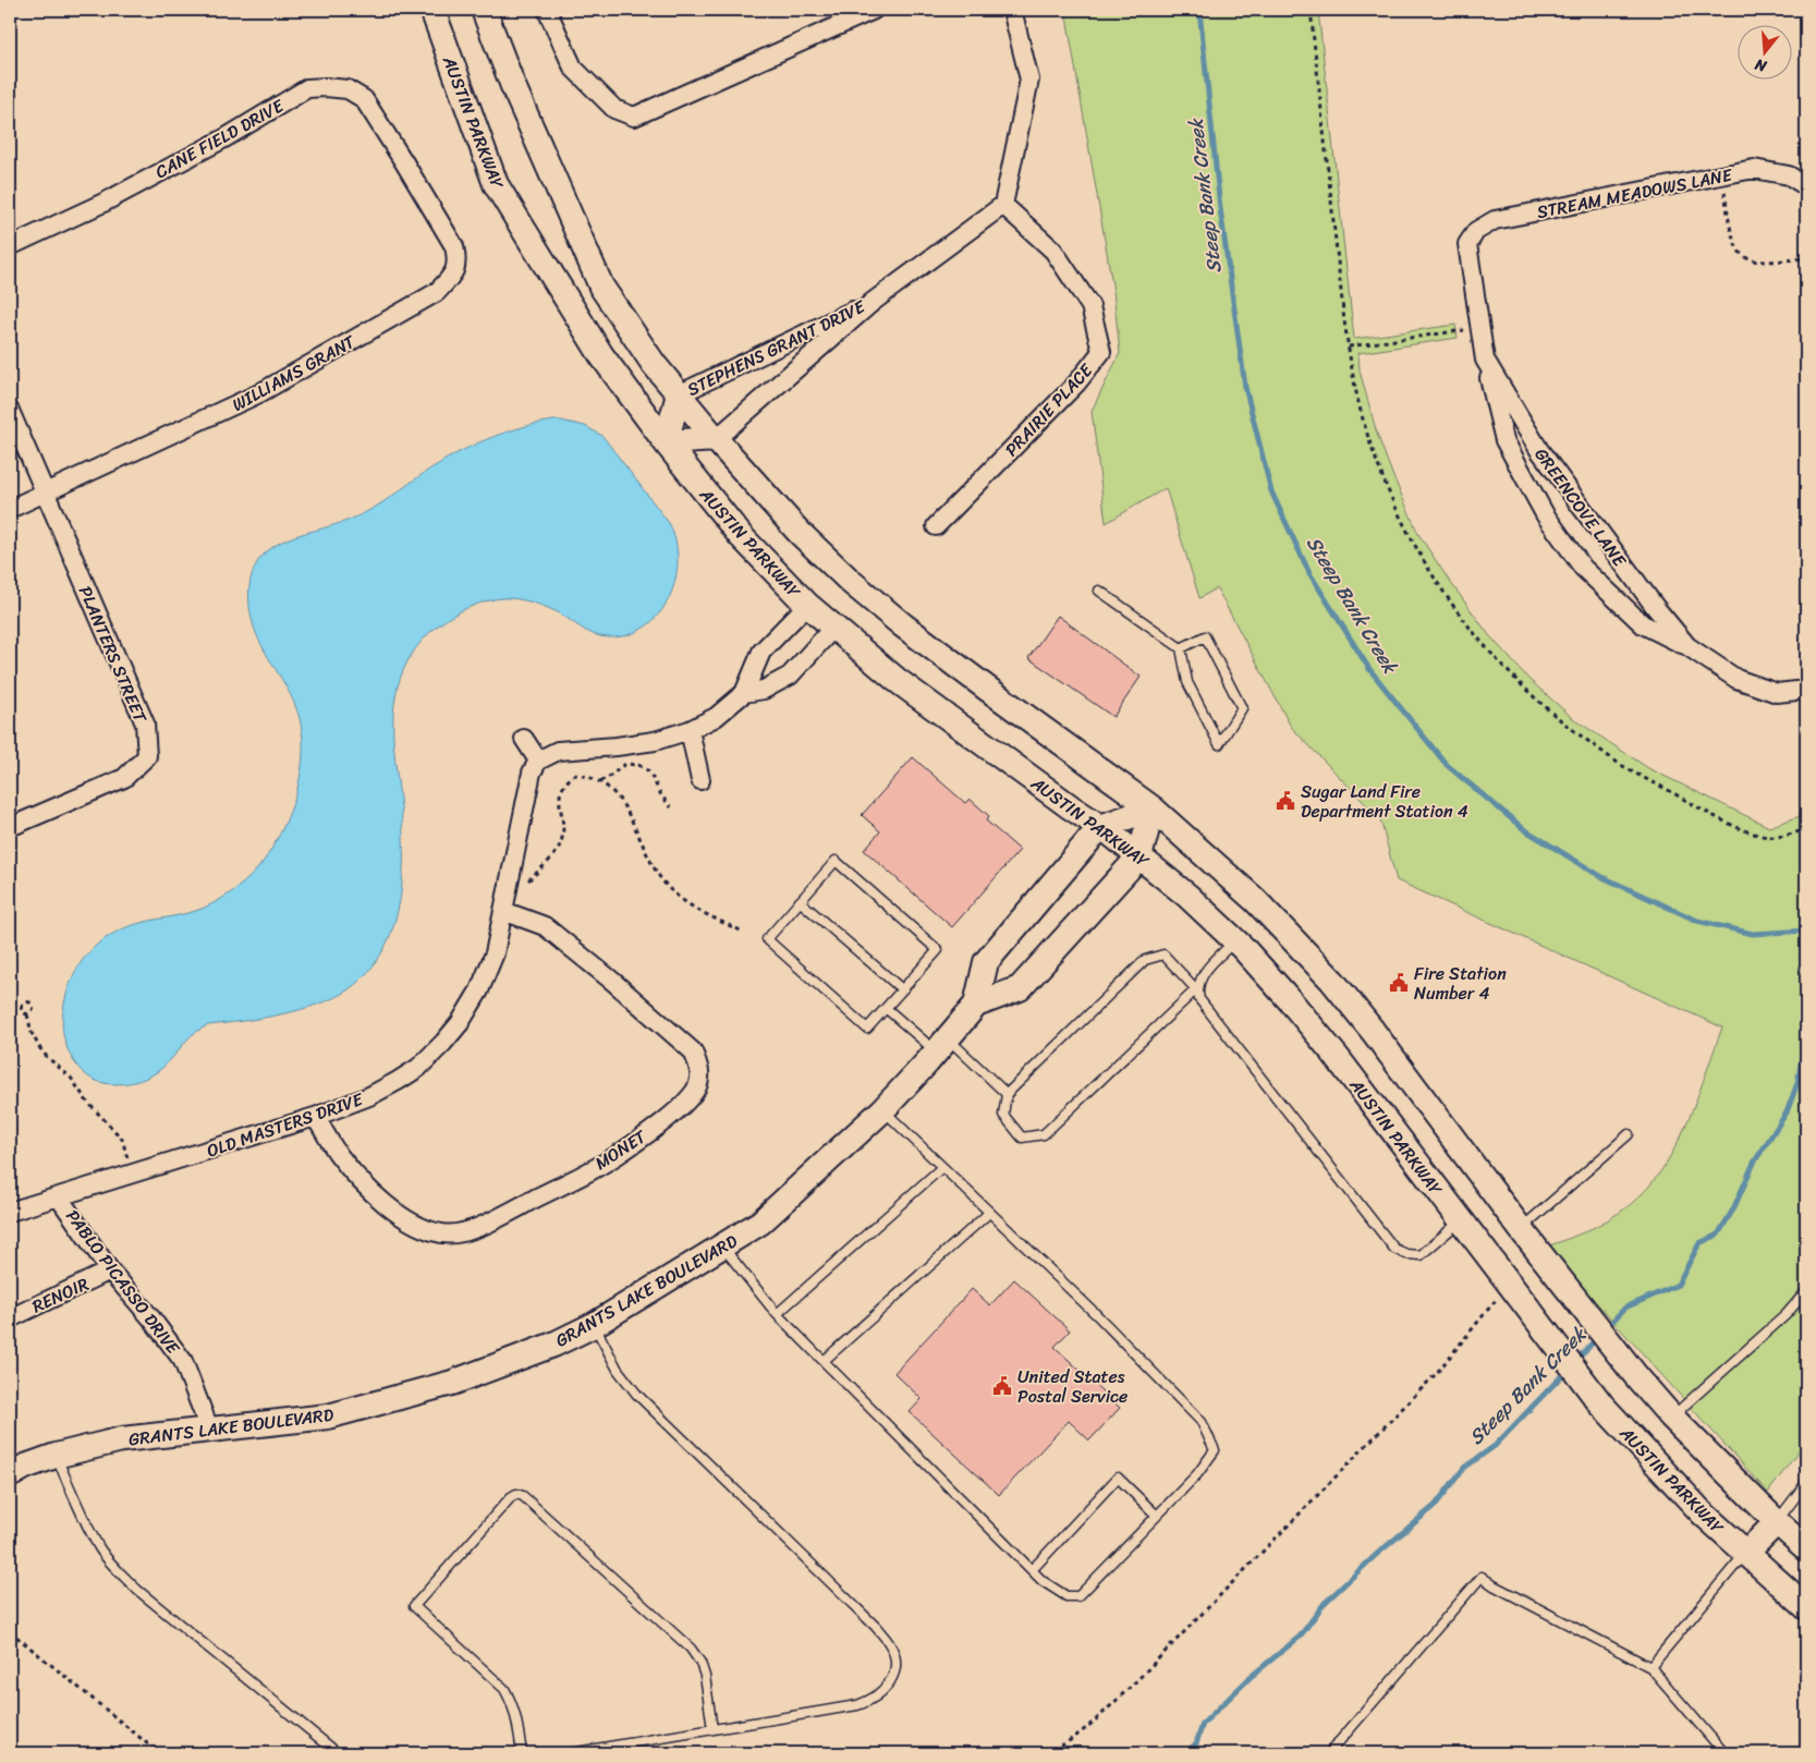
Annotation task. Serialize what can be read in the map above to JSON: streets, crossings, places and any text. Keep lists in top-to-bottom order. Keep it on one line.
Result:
{"streets":{"main road":["AUSTIN PARKWAY","GRANTS LAKE BOULEVARD"],"street":["CANE FIELD DRIVE","STREAM MEADOWS LANE","STEPHENS GRANT DRIVE","WILLIAMS GRANT","PRAIRIE PLACE","GREENCOVE LANE","PLANTERS STREET","OLD MASTERS DRIVE","MONET","PABLO PICASSO DRIVE","RENOIR"]},"crossings":[["AUSTIN PARKWAY","GRANTS LAKE BOULEVARD"],["CANE FIELD DRIVE","WILLIAMS GRANT"],["STREAM MEADOWS LANE","GREENCOVE LANE"],["STEPHENS GRANT DRIVE","PRAIRIE PLACE"],["WILLIAMS GRANT","PLANTERS STREET"],["OLD MASTERS DRIVE","MONET"],["OLD MASTERS DRIVE","PABLO PICASSO DRIVE"],["PABLO PICASSO DRIVE","GRANTS LAKE BOULEVARD"],["PABLO PICASSO DRIVE","RENOIR"]],"water":["Steep Bank Creek"],"places":{"public building":["Sugar Land Fire Department Station 4","Fire Station Number 4","United States Postal Service"]},"north":"bottom"}
